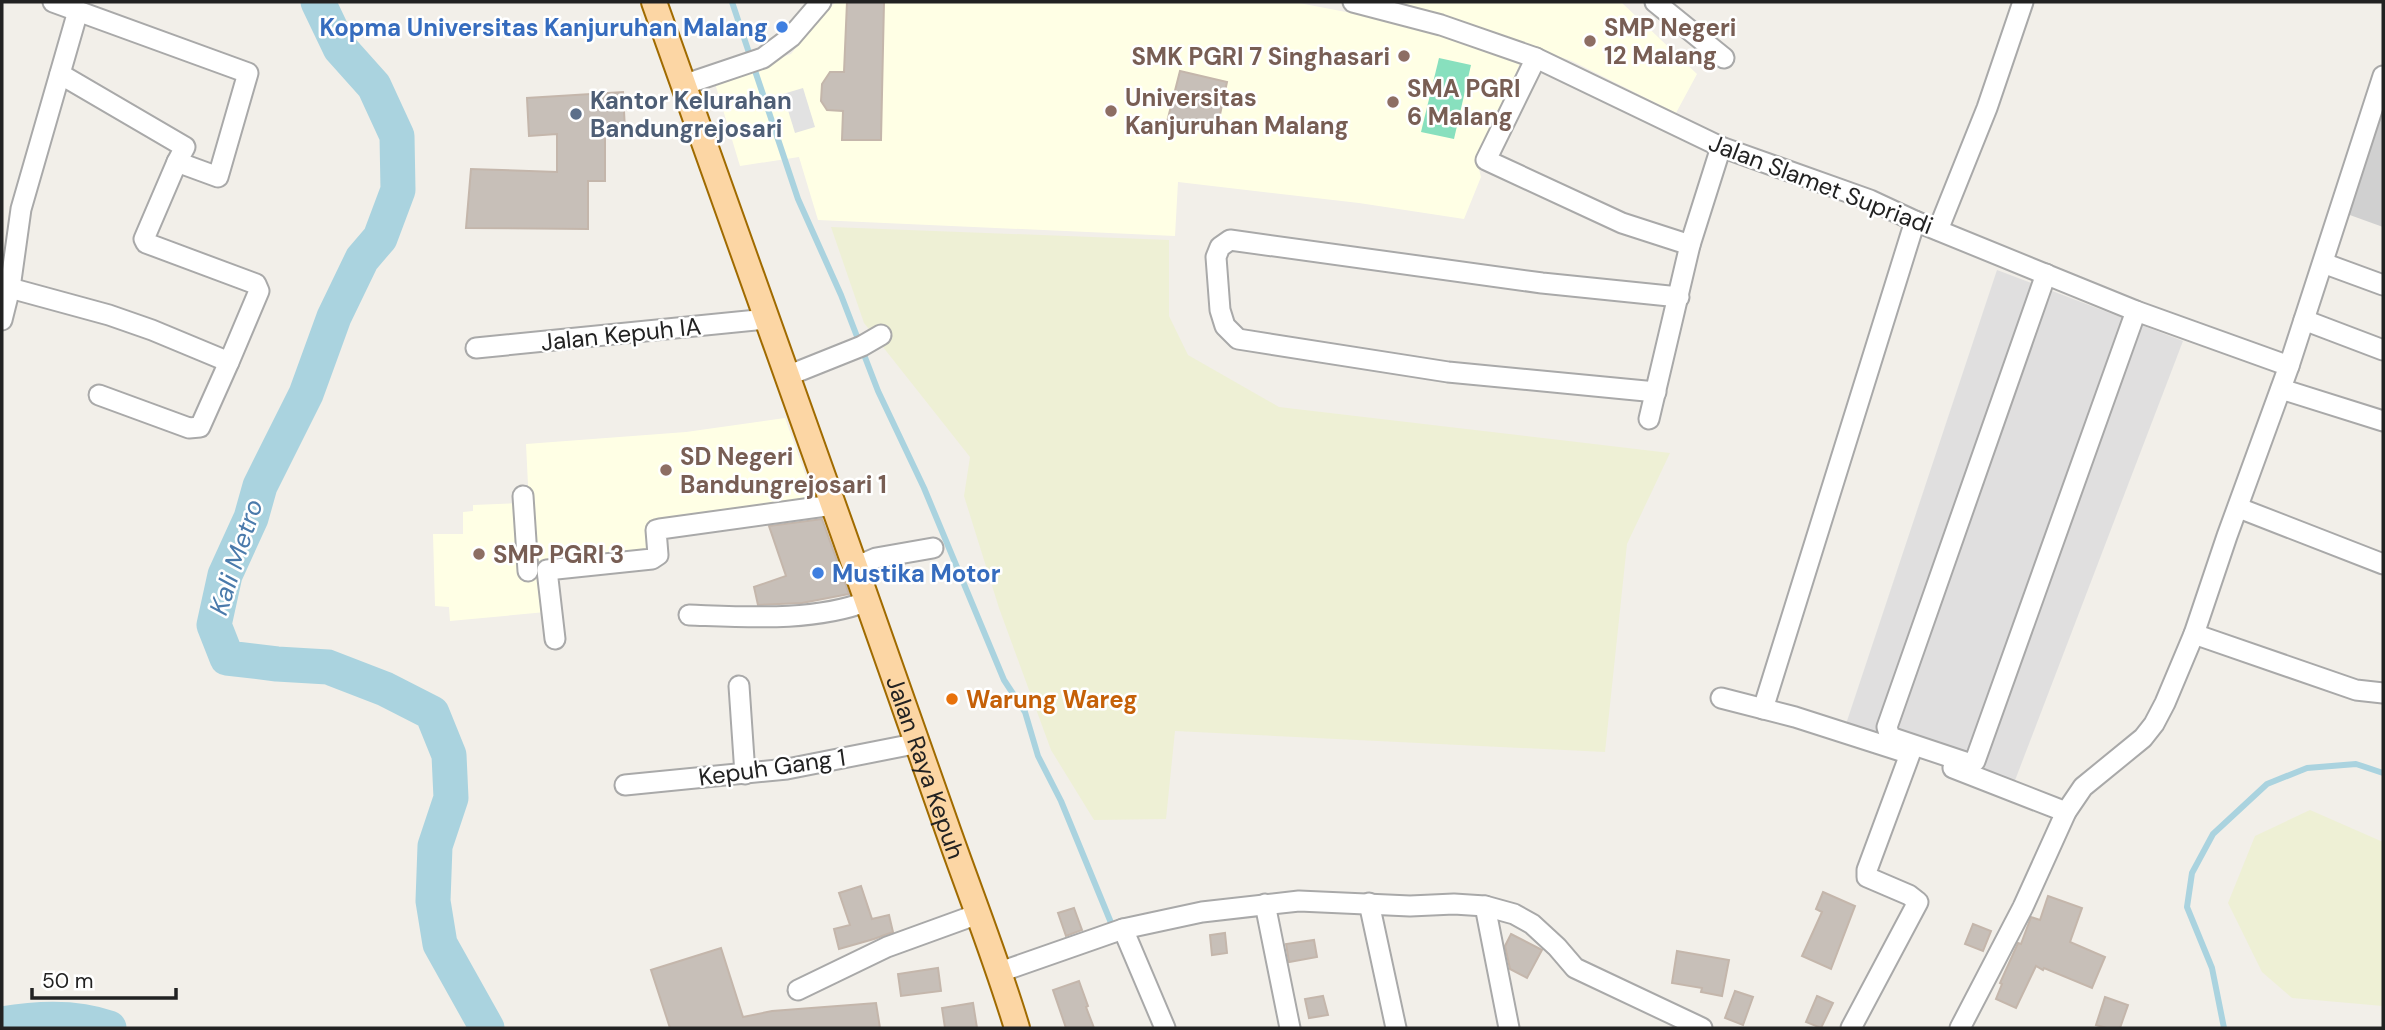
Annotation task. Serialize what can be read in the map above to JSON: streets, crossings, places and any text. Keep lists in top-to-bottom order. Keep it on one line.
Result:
{"streets":{"main road":["Jalan Raya Kepuh"],"street":["Jalan Slamet Supriadi","Jalan Kepuh IA","Kepuh Gang 1"]},"crossings":[["Jalan Kepuh IA","Jalan Raya Kepuh"],["Jalan Raya Kepuh","Kepuh Gang 1"]],"water":["Kali Metro"],"places":["Kopma Universitas Kanjuruhan Malang","SMP Negeri 12 Malang","SMK PGRI 7 Singhasari","SMA PGRI 6 Malang","Universitas Kanjuruhan Malang","Kantor Kelurahan Bandungrejosari","SD Negeri Bandungrejosari 1","SMP PGRI 3","Mustika Motor","Warung Wareg"],"scale_bar":"50 m"}
